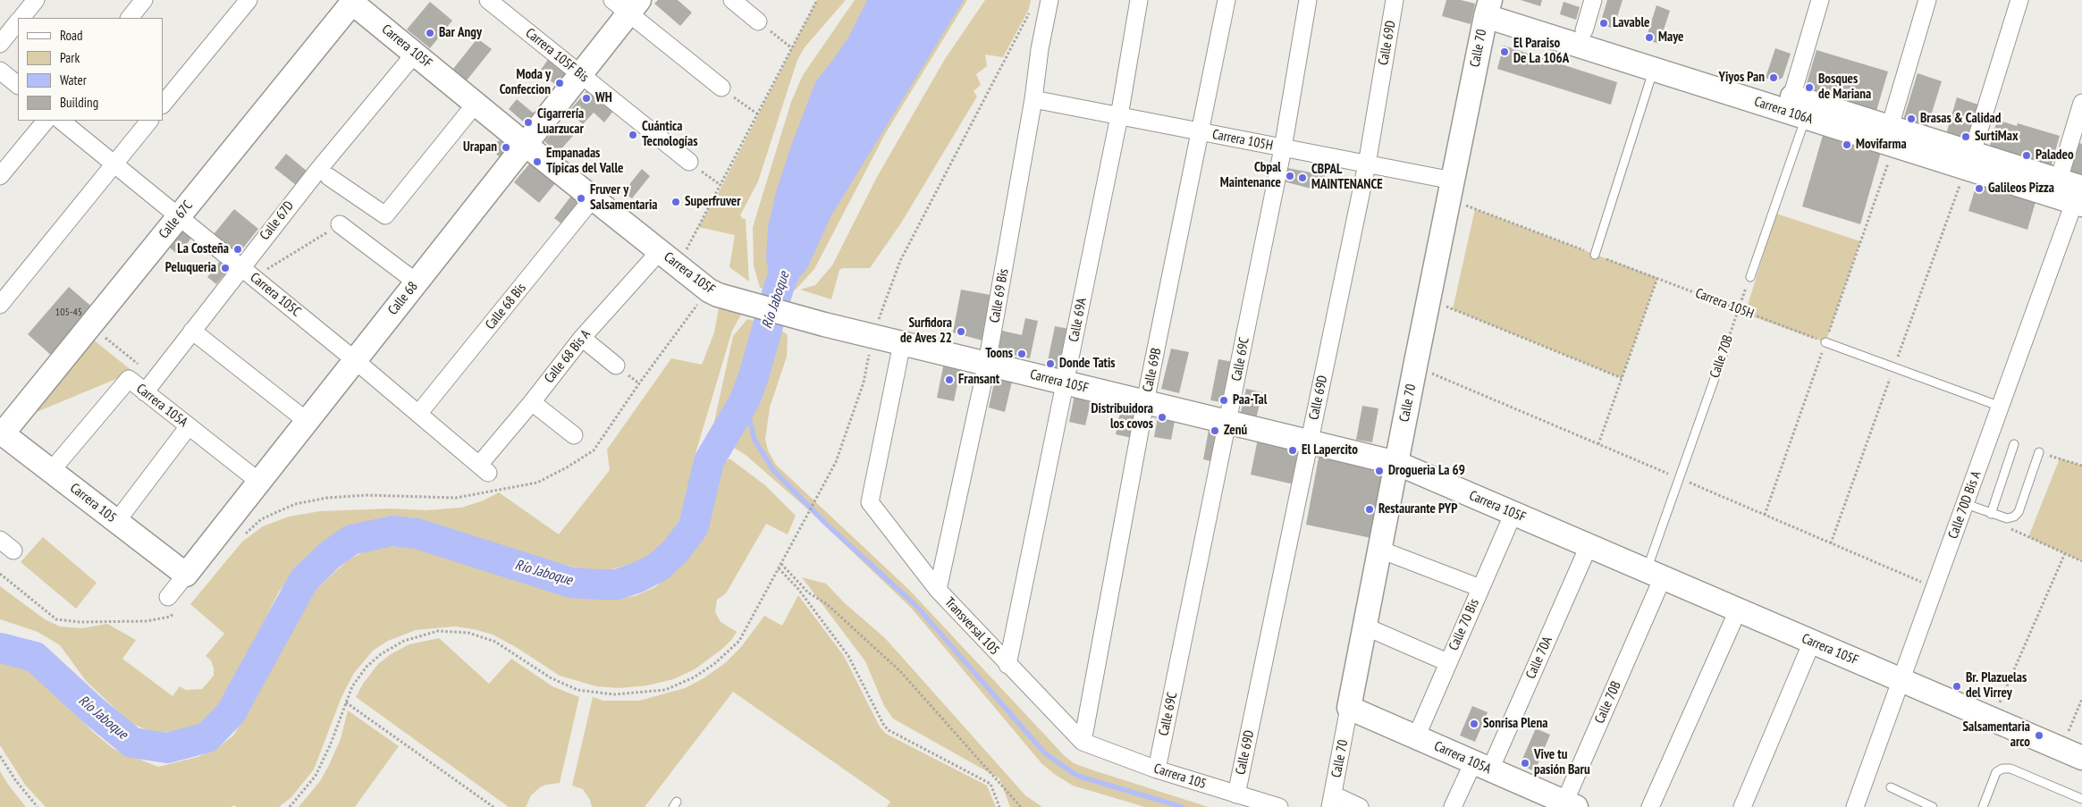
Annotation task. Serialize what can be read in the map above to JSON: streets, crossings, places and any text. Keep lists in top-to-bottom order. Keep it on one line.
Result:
{"streets":{"street":["Calle 69D","Carrera 105F","Calle 70","Carrera 105F Bis","Carrera 106A","Carrera 105H","Calle 67C","Calle 67D","Carrera 105C","Calle 69 Bis","Calle 68","Calle 68 Bis","Calle 69A","Calle 68 Bis A","Calle 70B","Calle 69C","Calle 69B","Carrera 105A","Carrera 105","Calle 70D Bis A","Calle 70 Bis","Transversal 105","Calle 70A"]},"crossings":[["Calle 69D","Carrera 105F"],["Calle 69D","Carrera 105H"],["Calle 69D","Carrera 105"],["Carrera 105F","Calle 70"],["Carrera 105F","Calle 67C"],["Carrera 105F","Calle 67D"],["Carrera 105F","Calle 69 Bis"],["Carrera 105F","Calle 68"],["Carrera 105F","Calle 68 Bis"],["Carrera 105F","Calle 69A"],["Carrera 105F","Calle 68 Bis A"],["Carrera 105F","Calle 70B"],["Carrera 105F","Calle 69C"],["Carrera 105F","Calle 69B"],["Carrera 105F","Calle 70D Bis A"],["Carrera 105F","Calle 70 Bis"],["Carrera 105F","Transversal 105"],["Carrera 105F","Calle 70A"],["Calle 70","Carrera 106A"],["Calle 70","Carrera 105H"],["Calle 70","Carrera 105A"],["Carrera 105F Bis","Calle 68"],["Carrera 106A","Calle 70D Bis A"],["Carrera 105H","Calle 69 Bis"],["Carrera 105H","Calle 69A"],["Carrera 105H","Calle 70B"],["Carrera 105H","Calle 69C"],["Carrera 105H","Calle 69B"],["Calle 67C","Carrera 105C"],["Calle 67C","Carrera 105A"],["Calle 67C","Carrera 105"],["Calle 67D","Carrera 105C"],["Calle 67D","Carrera 105A"],["Carrera 105C","Calle 68"],["Carrera 105C","Calle 68 Bis"],["Carrera 105C","Calle 68 Bis A"],["Calle 69 Bis","Transversal 105"],["Calle 68","Carrera 105A"],["Calle 68","Carrera 105"],["Calle 69A","Transversal 105"],["Calle 70B","Carrera 105A"],["Calle 69C","Carrera 105"],["Calle 69B","Carrera 105"],["Calle 69B","Transversal 105"],["Carrera 105A","Calle 70 Bis"],["Carrera 105A","Calle 70A"],["Carrera 105","Transversal 105"]],"water":["Río Jaboque"],"places":["Lavable","Bar Angy","Maye","El Paraiso De La 106A","Yiyos Pan","Moda y Confeccion","Bosques de Mariana","WH","Brasas & Calidad","Cigarrería Luarzucar","Cuántica Tecnologías","SurtiMax","Movifarma","Urapan","Paladeo","Empanadas Típicas del Valle","Cbpal Maintenance","CBPAL MAINTENANCE","Galileos Pizza","Fruver y Salsamentaria","Superfruver","La Costeña","Peluqueria","Surfidora de Aves 22","Toons","Donde Tatis","Fransant","Paa-Tal","Distribuidora los covos","Zenú","El Lapercito","Drogueria La 69","Restaurante PYP","Br. Plazuelas del Virrey","Sonrisa Plena","Salsamentaria arco","Vive tu pasión Baru"],"house_numbers":["105-45"],"legend":["Road","Park","Water","Building"]}
